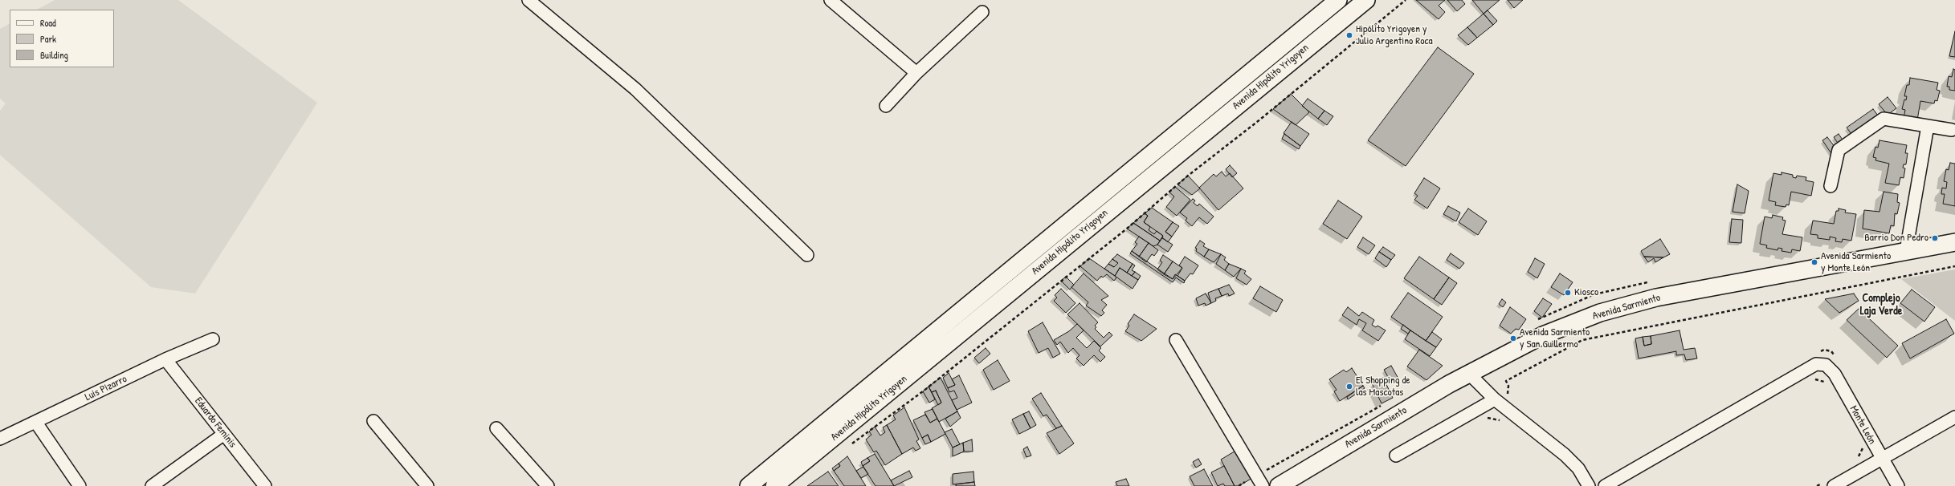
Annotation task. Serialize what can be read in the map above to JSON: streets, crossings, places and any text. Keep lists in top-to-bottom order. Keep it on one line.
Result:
{"streets":{"main road":["Avenida Hipólito Yrigoyen","Avenida Sarmiento"],"street":["Luis Pizarro","Eduardo Feminis","Monte León"]},"crossings":[["Luis Pizarro","Eduardo Feminis"]],"districts":["Complejo Laja Verde"],"places":["Hipólito Yrigoyen y Julio Argentino Roca","Barrio Don Pedro","Avenida Sarmiento y Monte León","Kiosco","Avenida Sarmiento y San Guillermo","El Shopping de las Mascotas"],"legend":["Road","Park","Building"]}
